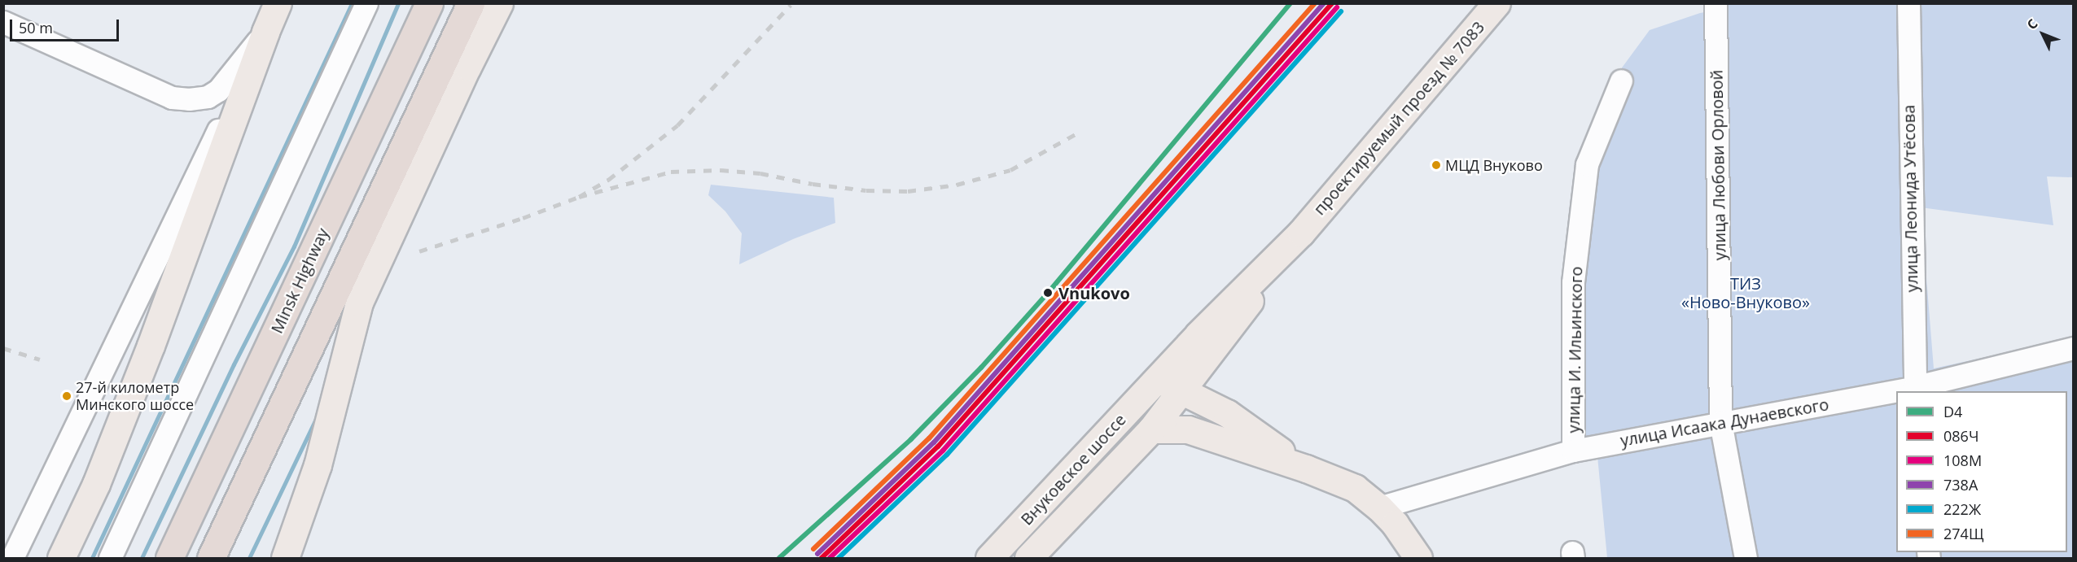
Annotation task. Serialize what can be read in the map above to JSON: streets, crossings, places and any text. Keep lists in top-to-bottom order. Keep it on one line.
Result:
{"streets":{"highway":["Minsk Highway"],"main road":["проектируемый проезд № 7083","Внуковское шоссе"],"street":["улица Любови Орловой","улица Леонида Утёсова","улица И. Ильинского","улица Исаака Дунаевского"]},"crossings":[["проектируемый проезд № 7083","Внуковское шоссе"],["улица Любови Орловой","улица Исаака Дунаевского"],["улица Леонида Утёсова","улица Исаака Дунаевского"],["улица И. Ильинского","улица Исаака Дунаевского"],["улица Исаака Дунаевского","Внуковское шоссе"]],"parks":["ТИЗ «Ново-Внуково»"],"places":["МЦД Внуково","Vnukovo","27-й километр Минского шоссе"],"lines":["transit line D4","transit line 086Ч","transit line 738А","transit line 274Щ","transit line 108М","transit line 222Ж"],"legend":["D4","086Ч","108М","738А","222Ж","274Щ"],"scale_bar":"50 m","north":"top left"}
